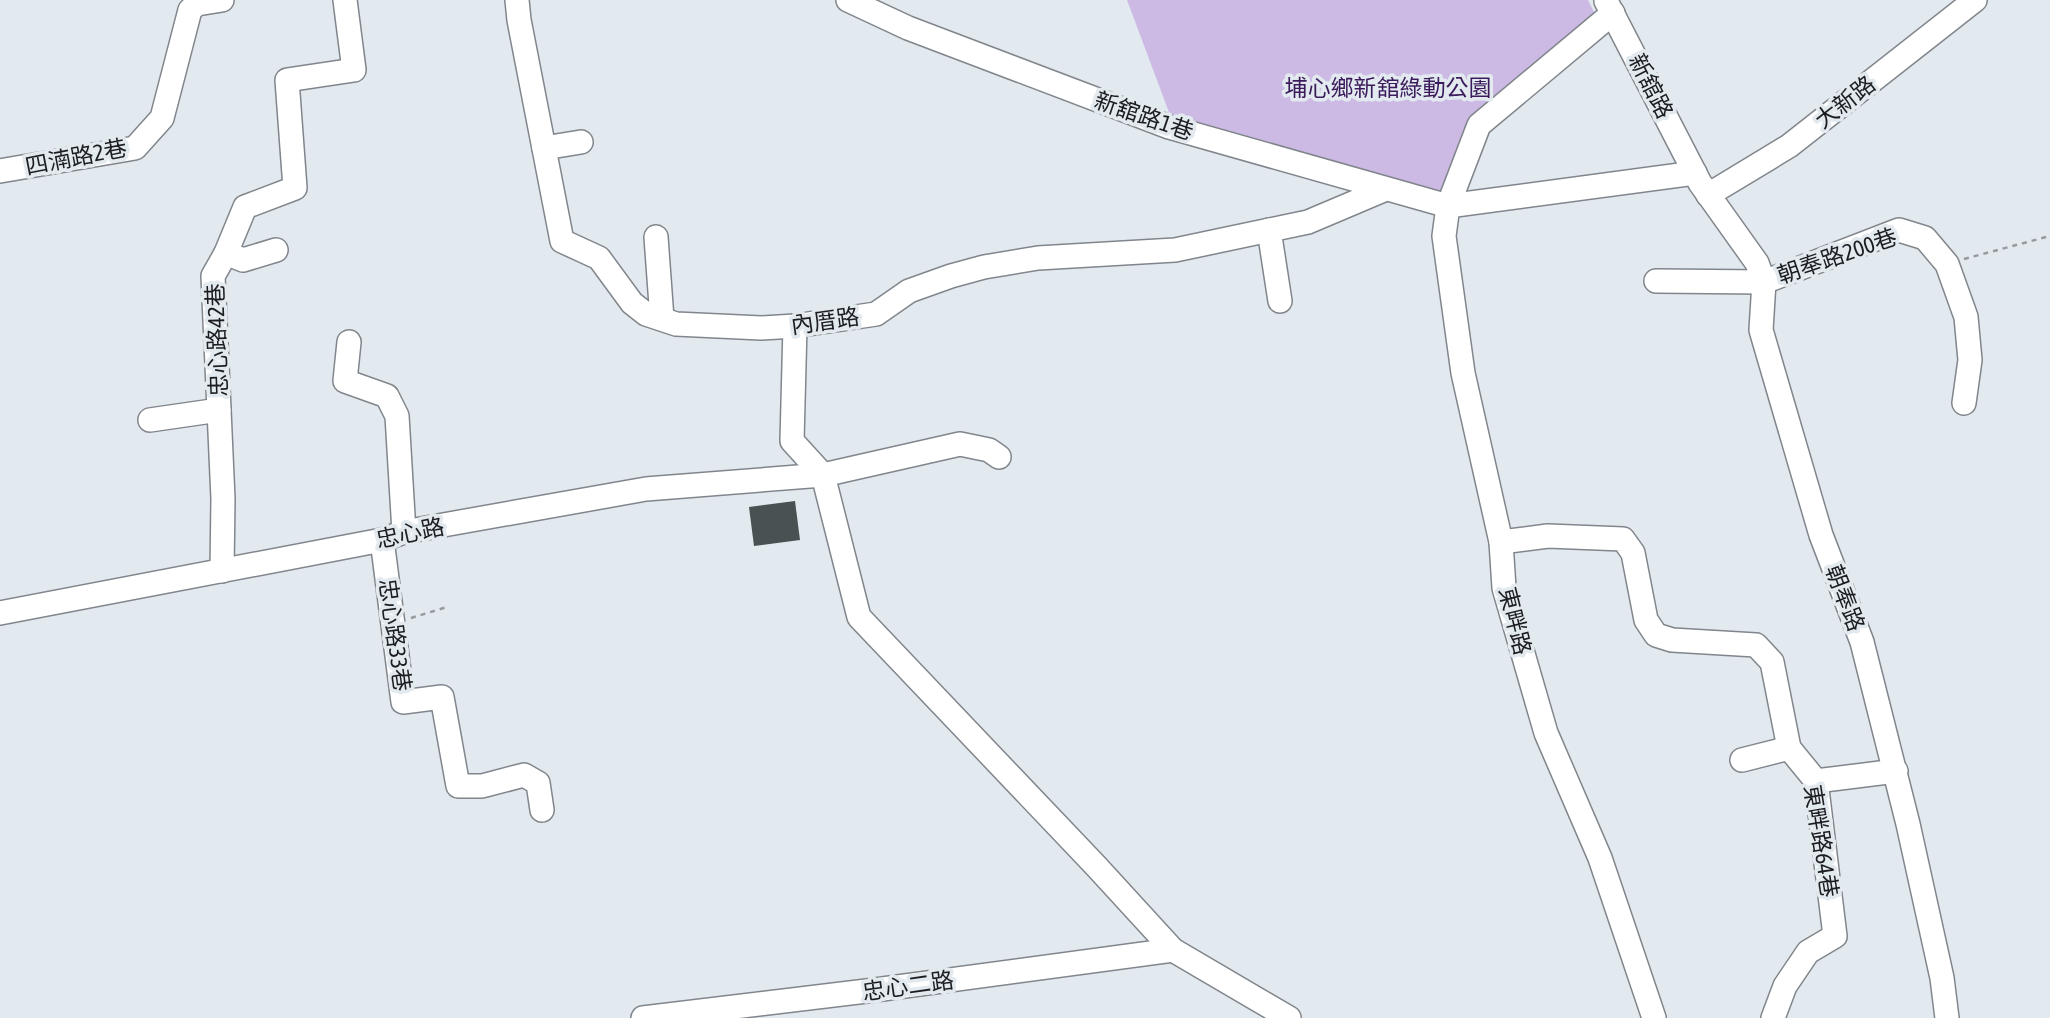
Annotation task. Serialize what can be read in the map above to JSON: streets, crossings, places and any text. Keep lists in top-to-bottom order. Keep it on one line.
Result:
{"streets":{"street":["新舘路","大新路","新舘路1巷","四湳路2巷","朝奉路200巷","內厝路","忠心路42巷","忠心路","朝奉路","東畔路","忠心路33巷","東畔路64巷","忠心二路"]},"crossings":[["新舘路","大新路"],["新舘路","東畔路"],["新舘路1巷","內厝路"],["新舘路1巷","東畔路"],["朝奉路200巷","朝奉路"],["忠心路42巷","忠心路"],["忠心路","忠心路33巷"],["東畔路","東畔路64巷"]],"parks":["埔心鄉新舘綠動公園"]}
